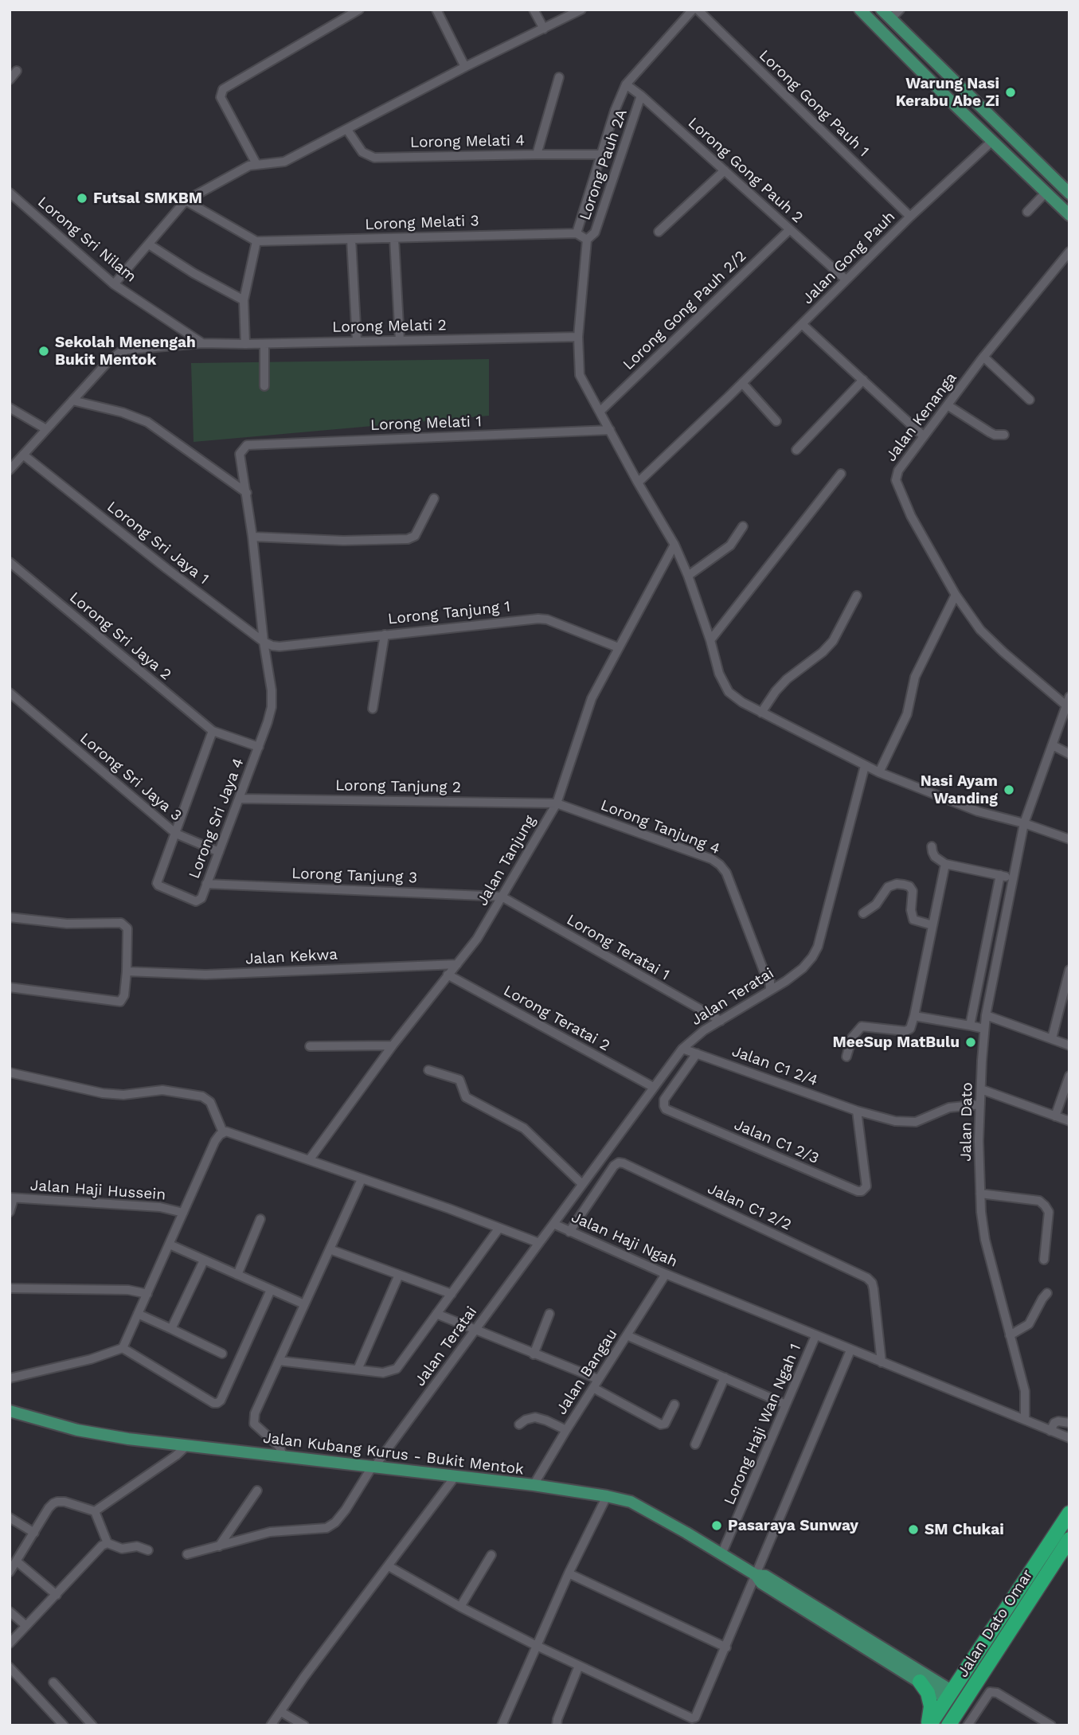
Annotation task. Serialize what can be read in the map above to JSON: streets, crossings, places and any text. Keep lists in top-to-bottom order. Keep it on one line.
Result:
{"streets":{"highway":["Jalan Dato Omar"],"main road":["Jalan Kubang Kurus - Bukit Mentok"],"street":["Lorong Gong Pauh 1","Lorong Melati 4","Lorong Pauh 2A","Lorong Gong Pauh 2","Lorong Melati 3","Lorong Sri Nilam","Jalan Gong Pauh","Lorong Gong Pauh 2/2","Lorong Melati 2","Jalan Kenanga","Lorong Melati 1","Lorong Sri Jaya 1","Lorong Tanjung 1","Lorong Sri Jaya 2","Lorong Sri Jaya 3","Lorong Tanjung 2","Lorong Sri Jaya 4","Lorong Tanjung 4","Jalan Tanjung","Lorong Tanjung 3","Lorong Teratai 1","Jalan Kekwa","Jalan Teratai","Lorong Teratai 2","Jalan C1 2/4","Jalan Dato","Jalan C1 2/3","Jalan Haji Hussein","Jalan C1 2/2","Jalan Haji Ngah","Jalan Bangau","Lorong Haji Wan Ngah 1"]},"crossings":[["Lorong Gong Pauh 1","Jalan Gong Pauh"],["Lorong Pauh 2A","Lorong Gong Pauh 2"],["Lorong Gong Pauh 2","Jalan Gong Pauh"],["Lorong Gong Pauh 2","Lorong Gong Pauh 2/2"],["Lorong Sri Nilam","Lorong Melati 2"],["Lorong Melati 2","Lorong Sri Jaya 1"],["Jalan Kenanga","Jalan Dato"],["Lorong Sri Jaya 1","Lorong Tanjung 1"],["Lorong Tanjung 1","Jalan Tanjung"],["Lorong Sri Jaya 2","Lorong Sri Jaya 3"],["Lorong Sri Jaya 2","Lorong Sri Jaya 4"],["Lorong Sri Jaya 3","Lorong Sri Jaya 4"],["Lorong Tanjung 2","Lorong Sri Jaya 4"],["Lorong Tanjung 2","Lorong Tanjung 4"],["Lorong Tanjung 2","Jalan Tanjung"],["Lorong Sri Jaya 4","Lorong Tanjung 3"],["Lorong Tanjung 4","Jalan Tanjung"],["Lorong Tanjung 4","Jalan Teratai"],["Jalan Tanjung","Lorong Tanjung 3"],["Jalan Tanjung","Lorong Teratai 1"],["Jalan Tanjung","Jalan Kekwa"],["Jalan Tanjung","Lorong Teratai 2"],["Lorong Tanjung 3","Lorong Teratai 1"],["Lorong Teratai 1","Jalan Teratai"],["Jalan Teratai","Lorong Teratai 2"],["Jalan Teratai","Jalan C1 2/4"],["Jalan Teratai","Jalan Haji Ngah"],["Jalan Teratai","Jalan Kubang Kurus - Bukit Mentok"],["Jalan C1 2/4","Jalan Dato"],["Jalan C1 2/4","Jalan C1 2/3"],["Jalan Dato","Jalan Haji Ngah"],["Jalan C1 2/2","Jalan Haji Ngah"],["Jalan Haji Ngah","Jalan Bangau"],["Jalan Haji Ngah","Lorong Haji Wan Ngah 1"],["Jalan Bangau","Jalan Kubang Kurus - Bukit Mentok"],["Lorong Haji Wan Ngah 1","Jalan Kubang Kurus - Bukit Mentok"]],"places":["Warung Nasi Kerabu Abe Zi","Futsal SMKBM","Sekolah Menengah Bukit Mentok","Nasi Ayam Wanding","MeeSup MatBulu","Pasaraya Sunway","SM Chukai"]}
